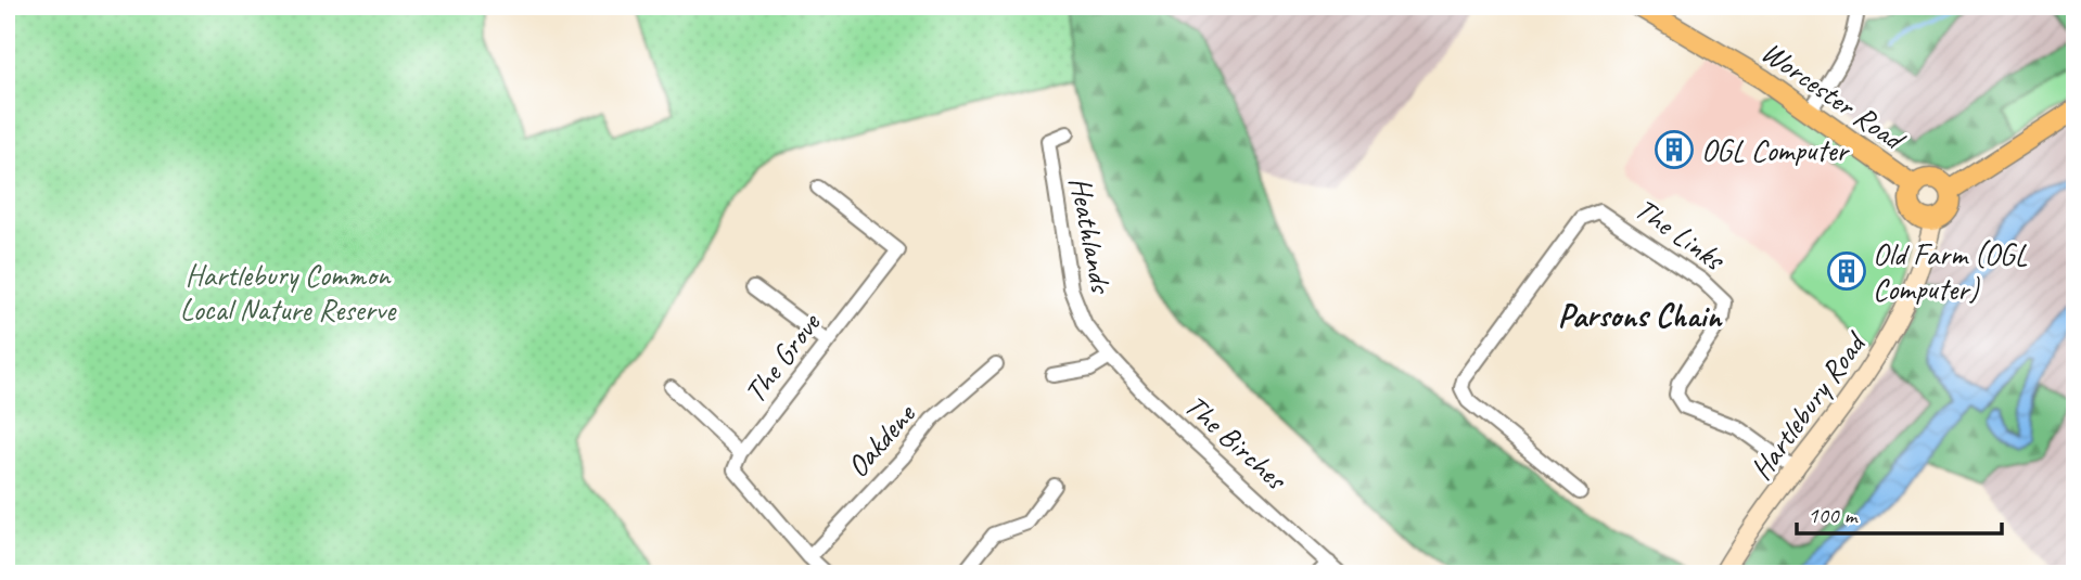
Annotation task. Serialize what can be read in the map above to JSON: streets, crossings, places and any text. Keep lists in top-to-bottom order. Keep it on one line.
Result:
{"streets":{"main road":["Worcester Road","Hartlebury Road"],"street":["The Links","Heathlands","The Grove","Oakdene","The Birches"]},"crossings":[["Worcester Road","Hartlebury Road"],["The Links","Hartlebury Road"],["Heathlands","The Birches"]],"districts":["Parsons Chain"],"parks":["Hartlebury Common Local Nature Reserve"],"places":{"building":["OGL Computer","Old Farm (OGL Computer)"]},"scale_bar":"100 m"}
